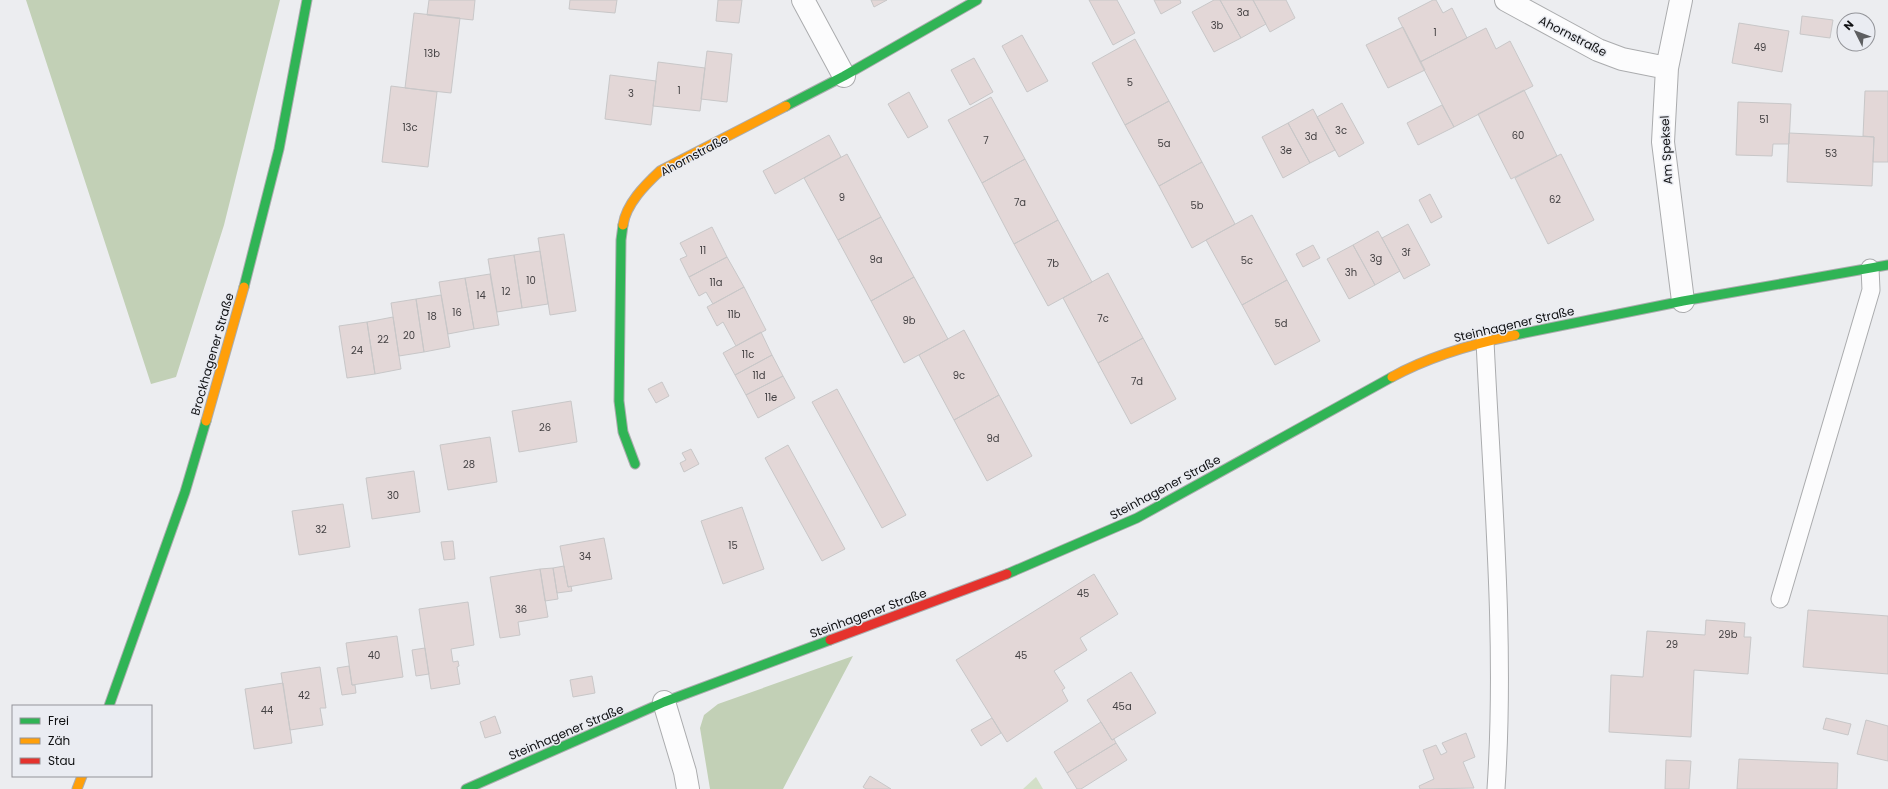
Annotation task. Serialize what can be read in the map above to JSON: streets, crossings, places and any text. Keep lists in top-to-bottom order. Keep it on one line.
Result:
{"streets":{"main road":["Ahornstraße","Steinhagener Straße","Brockhagener Straße"],"street":["Am Speksel"]},"crossings":[["Ahornstraße","Am Speksel"],["Am Speksel","Steinhagener Straße"]],"house_numbers":["3a","3b","1","49","13b","5","1","3","51","13c","3c","60","3d","7","5a","3e","53","9","62","7a","5b","11","3f","3g","9a","5c","7b","3h","10","11a","12","14","16","11b","18","7c","9b","5d","20","22","24","11c","11d","9c","7d","11e","26","9d","28","30","32","15","34","45","36","29b","29","40","45","42","45a","44"],"legend":["Frei","Zäh","Stau"],"north":"top left"}
